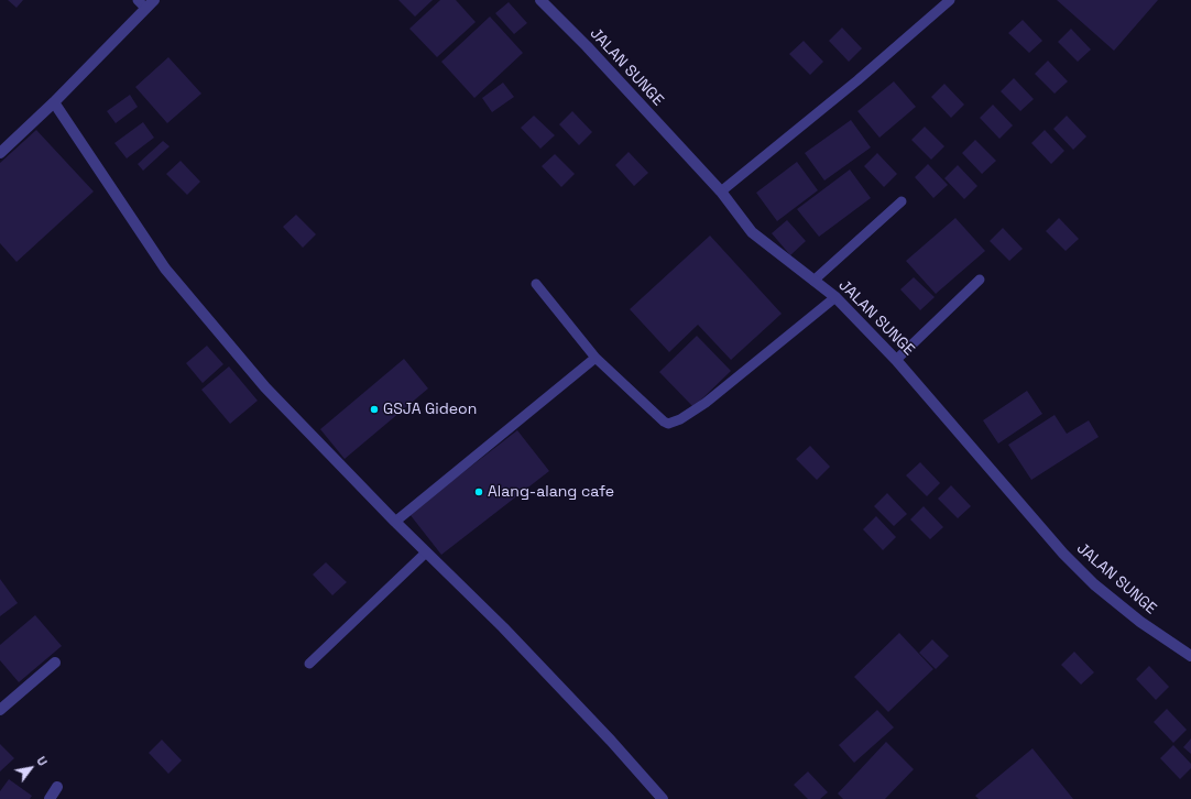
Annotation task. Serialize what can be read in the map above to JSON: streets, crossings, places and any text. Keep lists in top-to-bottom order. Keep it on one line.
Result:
{"streets":{"street":["JALAN SUNGE"]},"places":["GSJA Gideon","Alang-alang cafe"],"north":"top right"}
